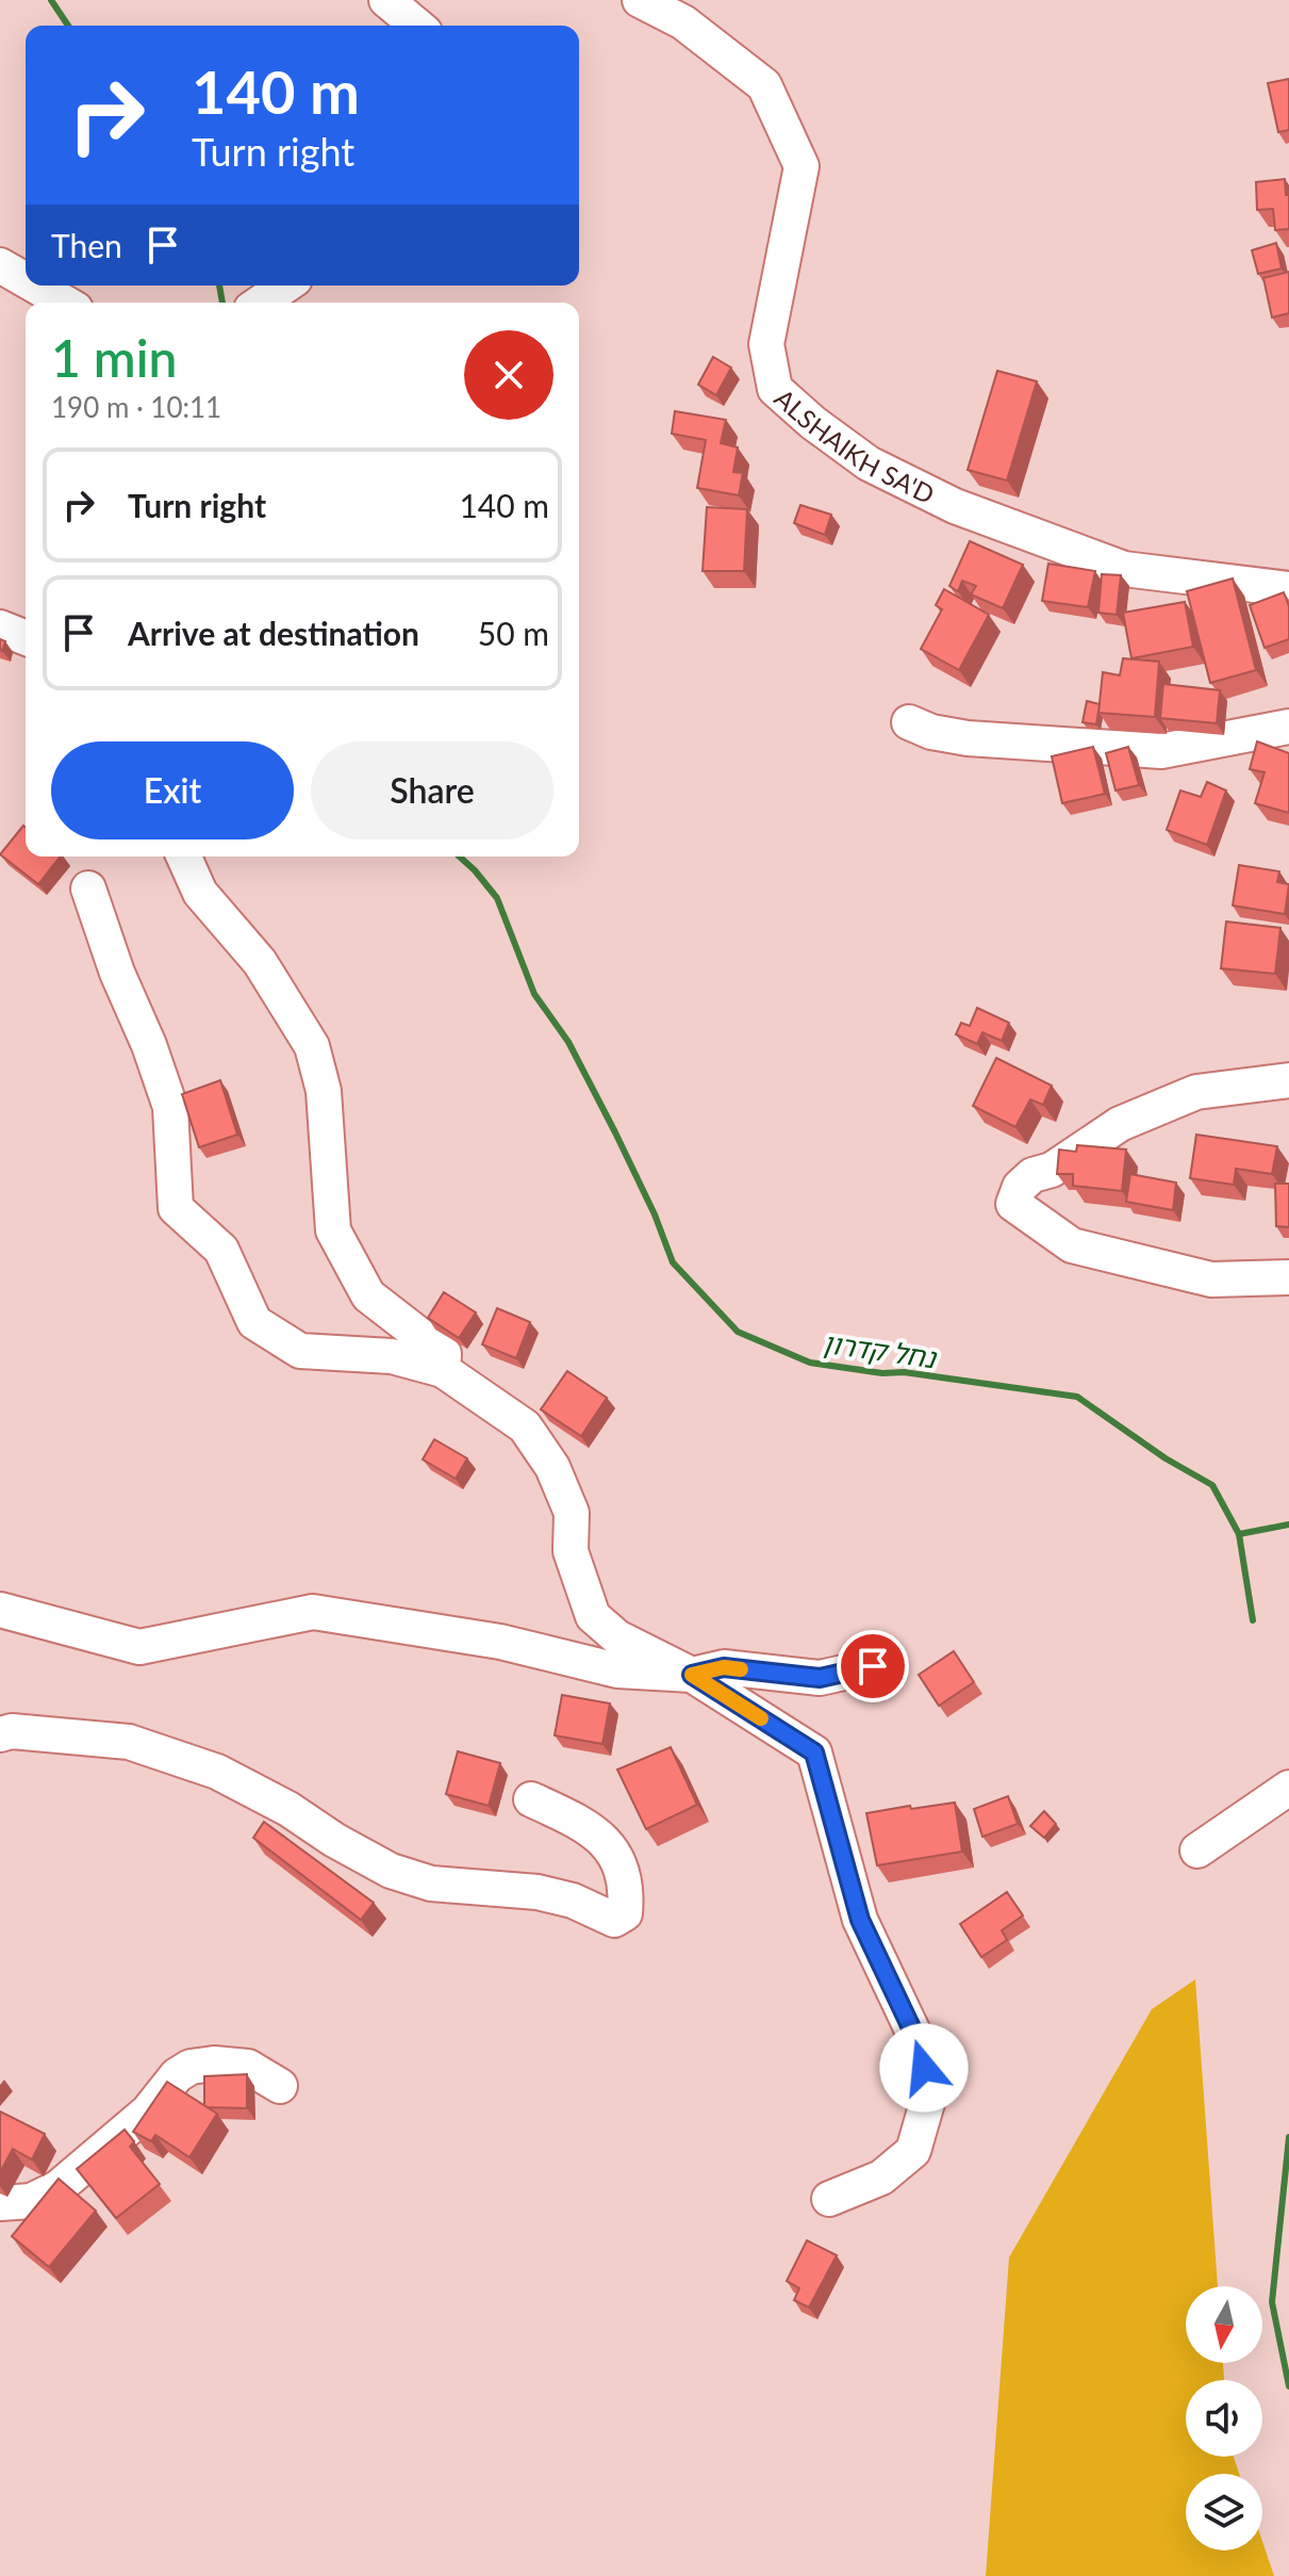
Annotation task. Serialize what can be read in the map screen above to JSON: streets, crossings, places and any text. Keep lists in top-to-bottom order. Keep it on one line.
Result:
{"streets":{"street":["ALSHAIKH SA'D"]},"water":["נחל קדרון"],"north":"bottom","page":{"turn":["140 m","Turn right"],"then":"Then","heading":["1 min","190 m · 10:11"],"list":[{"name":"Turn right","value":"140 m"},{"name":"Arrive at destination","value":"50 m"}],"buttons":["Exit","Share"]}}
